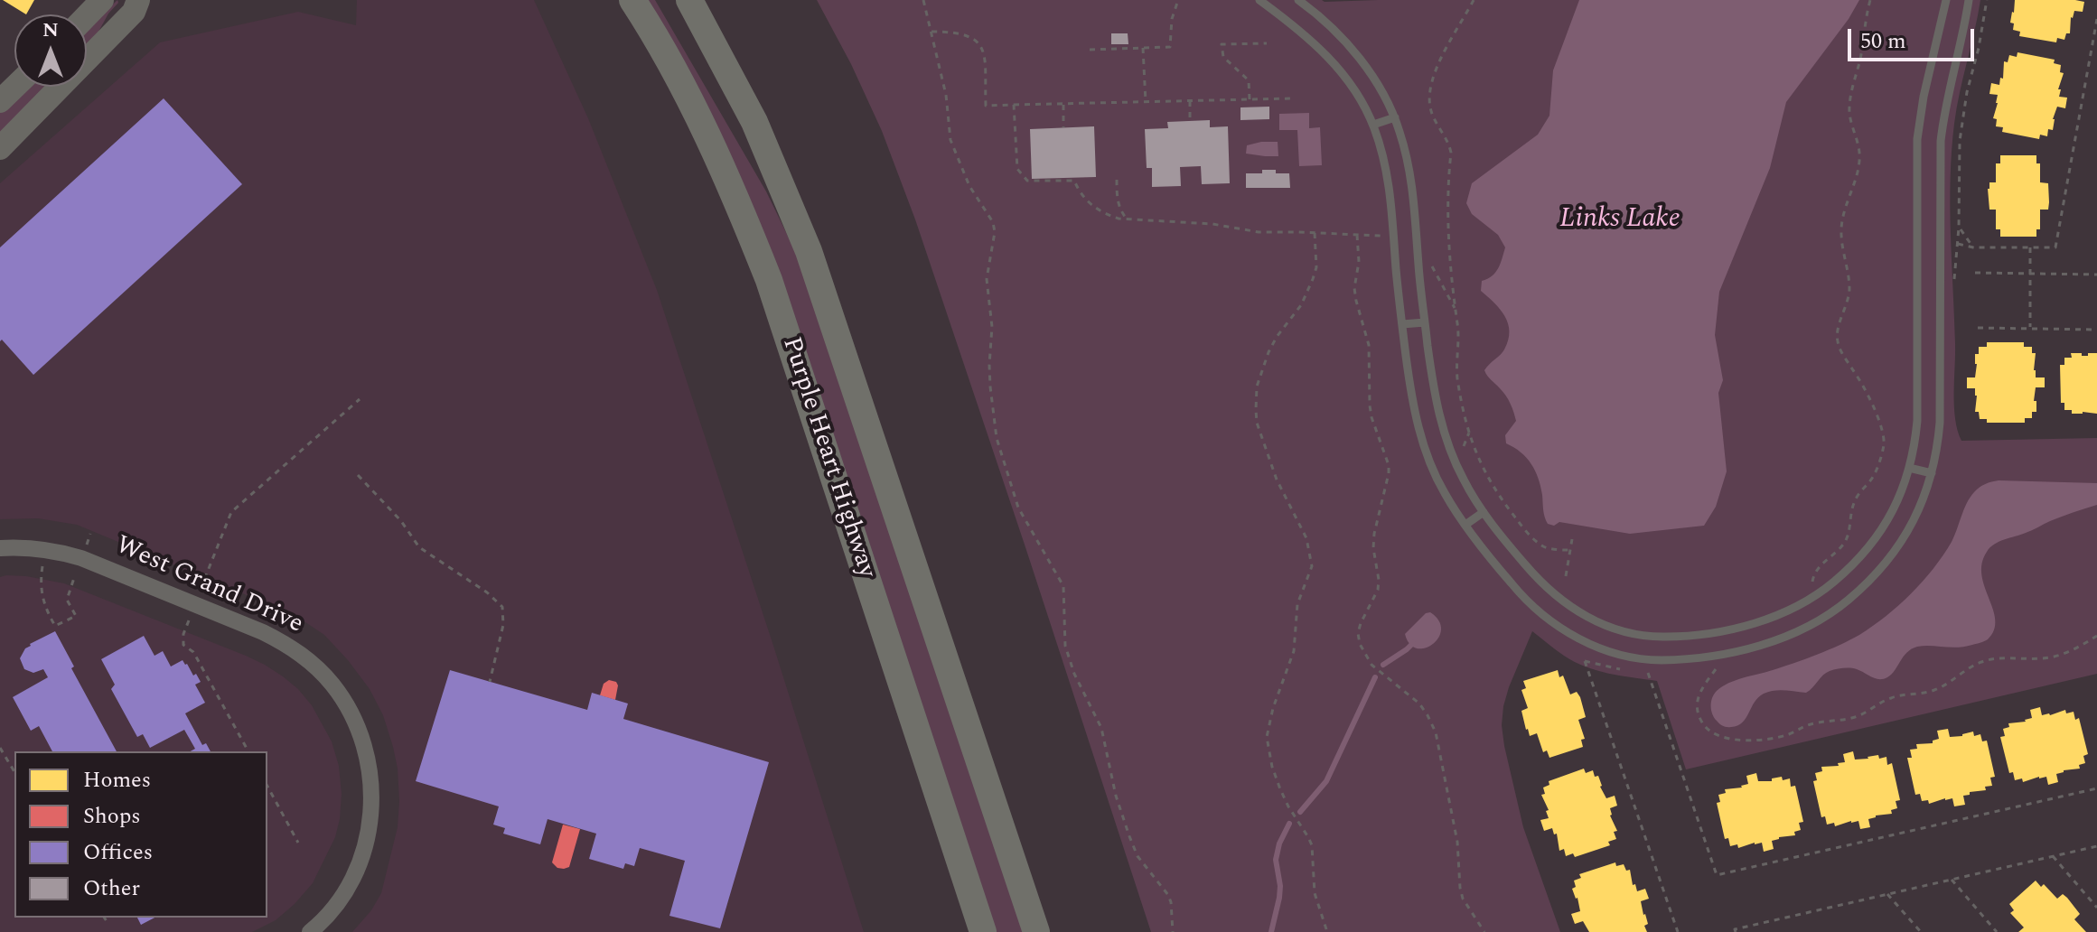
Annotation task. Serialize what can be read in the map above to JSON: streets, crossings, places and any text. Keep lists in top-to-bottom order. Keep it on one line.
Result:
{"streets":{"main road":["Purple Heart Highway"],"street":["West Grand Drive"]},"water":["Links Lake"],"legend":["Homes","Shops","Offices","Other"],"scale_bar":"50 m","north":"top"}
